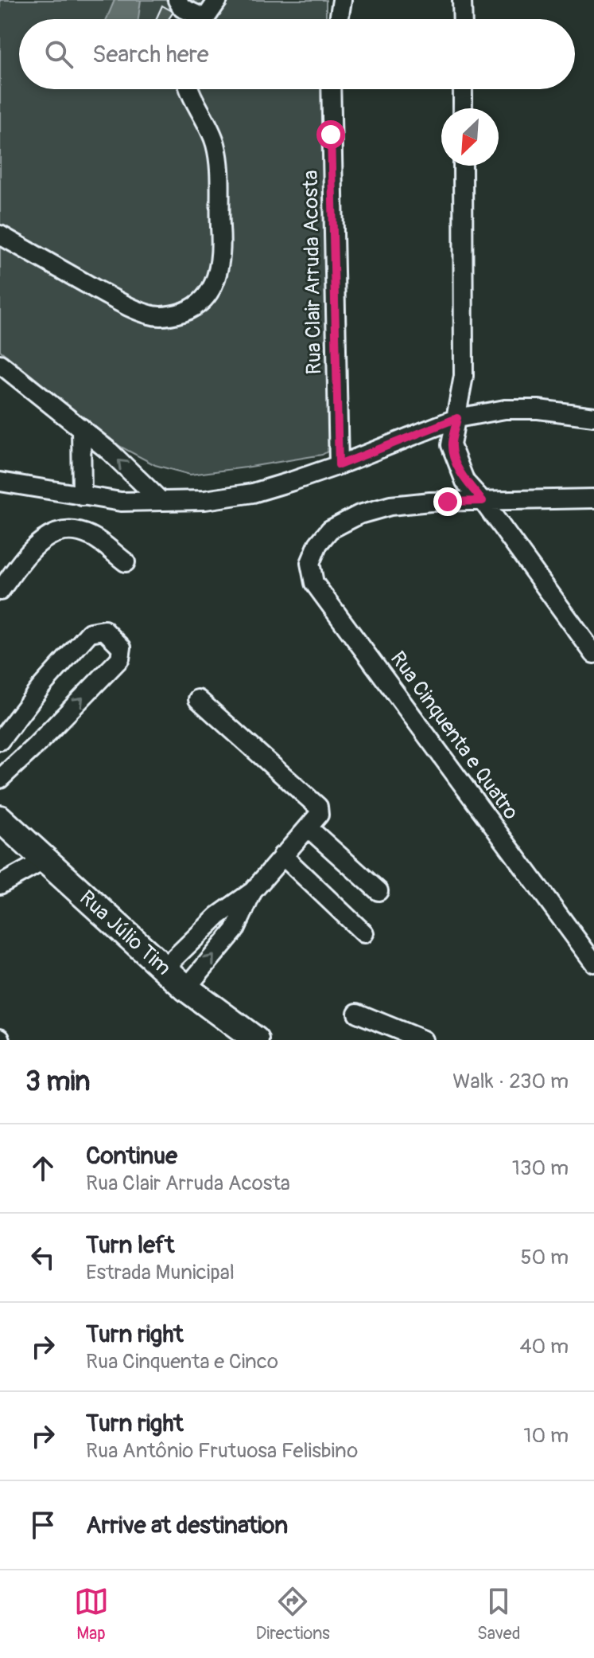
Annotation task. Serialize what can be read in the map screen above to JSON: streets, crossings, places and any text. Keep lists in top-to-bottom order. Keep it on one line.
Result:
{"streets":{"main road":["Rua Júlio Tim"],"street":["Rua Clair Arruda Acosta","Rua Cinquenta e Quatro"]},"north":"bottom left","page":{"search":"Search here","heading":["3 min","Walk · 230 m"],"list":[["Continue","Rua Clair Arruda Acosta","130 m"],["Turn left","Estrada Municipal","50 m"],["Turn right","Rua Cinquenta e Cinco","40 m"],["Turn right","Rua Antônio Frutuosa Felisbino","10 m"],"Arrive at destination"],"nav":["Map","Directions","Saved"]}}
